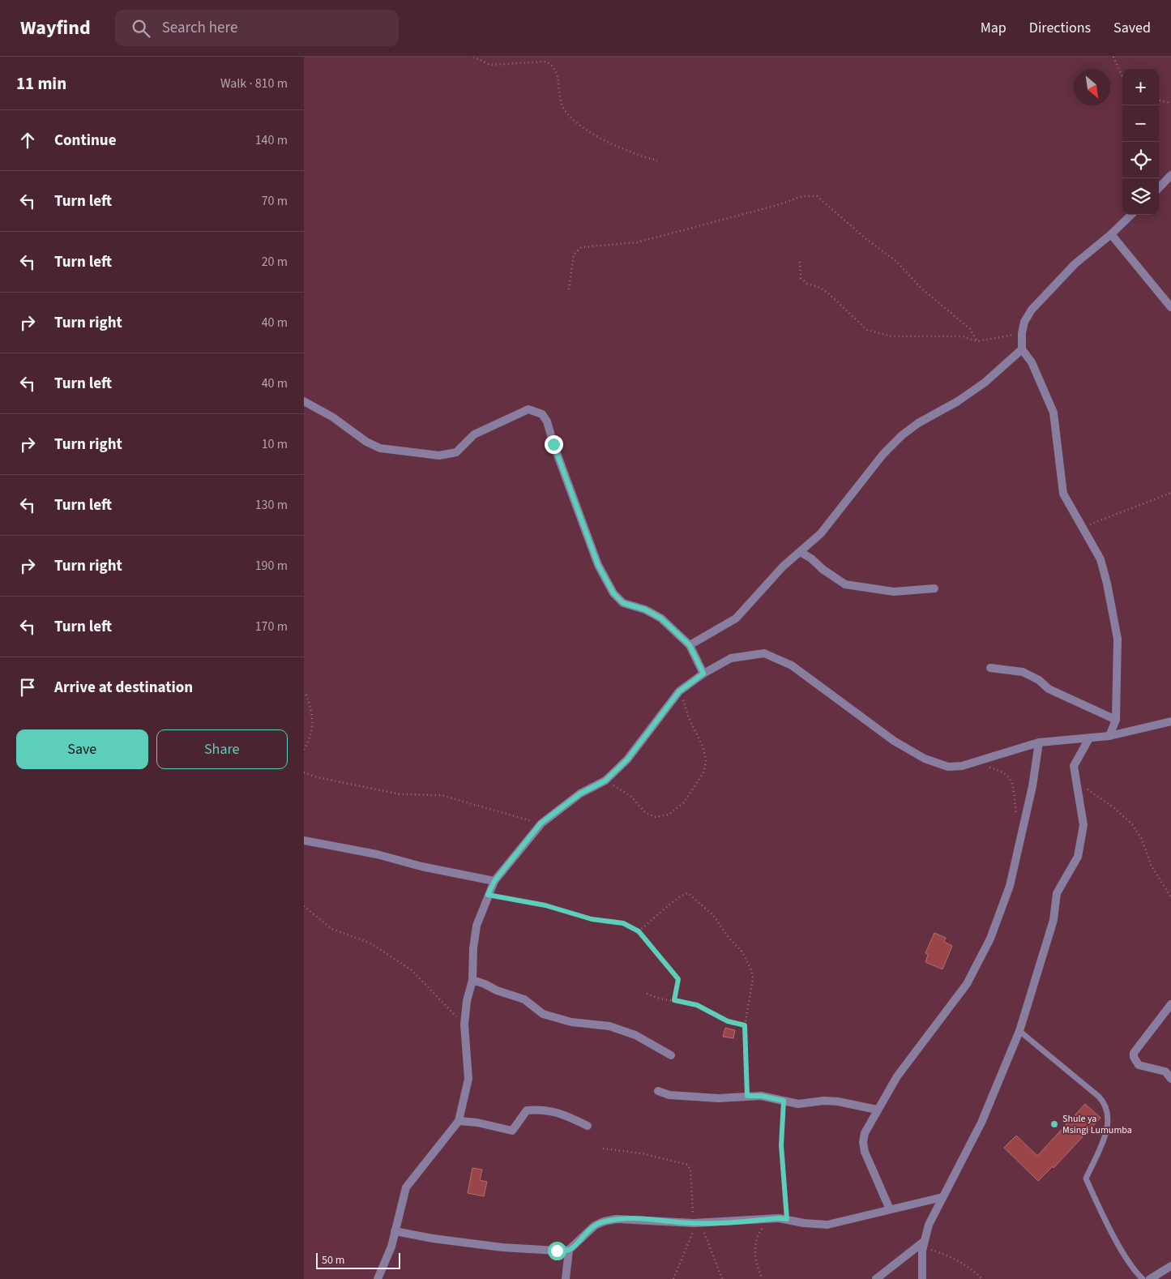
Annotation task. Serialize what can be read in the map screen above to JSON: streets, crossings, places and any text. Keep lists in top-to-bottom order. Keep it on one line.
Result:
{"places":["Shule ya Msingi Lumumba"],"scale_bar":"50 m","north":"bottom right","page":{"header":"Wayfind","search":"Search here","nav":["Map","Directions","Saved"],"heading":["11 min","Walk · 810 m"],"map_buttons":["+","−"],"list":[["Continue","140 m"],["Turn left","70 m"],["Turn left","20 m"],["Turn right","40 m"],["Turn left","40 m"],["Turn right","10 m"],["Turn left","130 m"],["Turn right","190 m"],["Turn left","170 m"],"Arrive at destination"],"buttons":["Save","Share"],"scale":"50 m"}}
